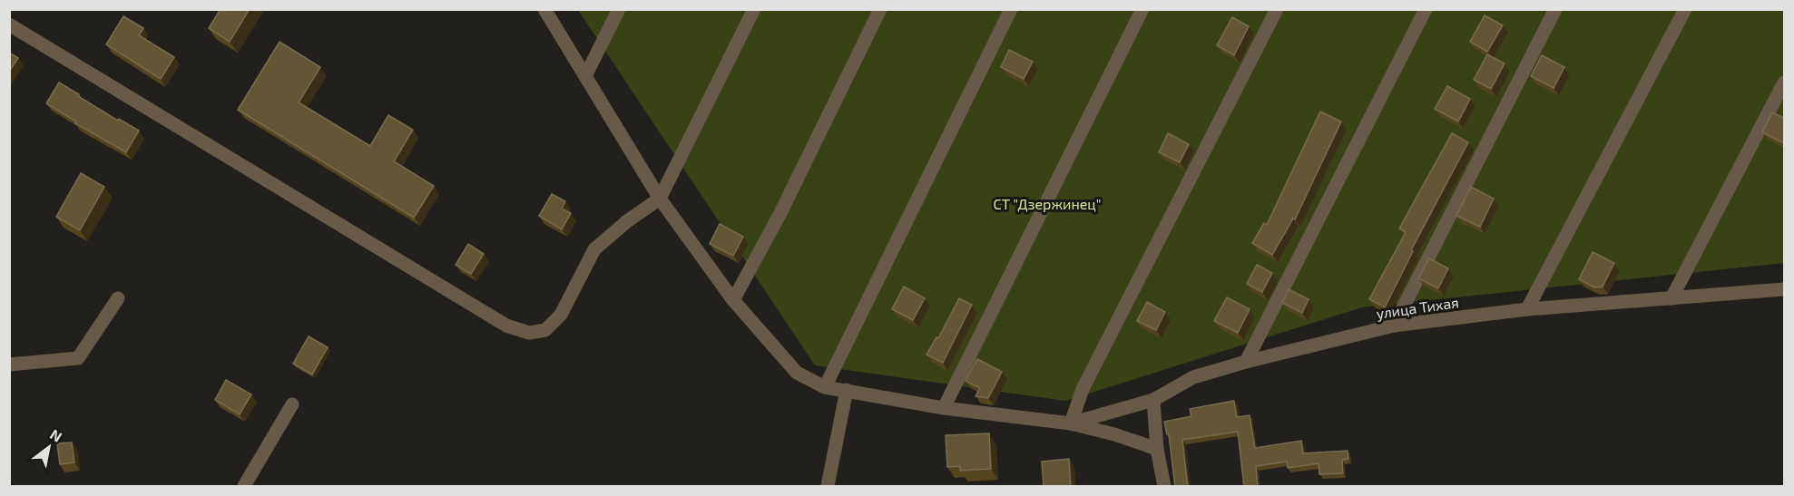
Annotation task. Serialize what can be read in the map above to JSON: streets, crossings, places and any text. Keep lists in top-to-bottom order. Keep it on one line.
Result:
{"streets":{"street":["улица Тихая"]},"parks":["СТ \"Дзержинец\""],"north":"top right"}
